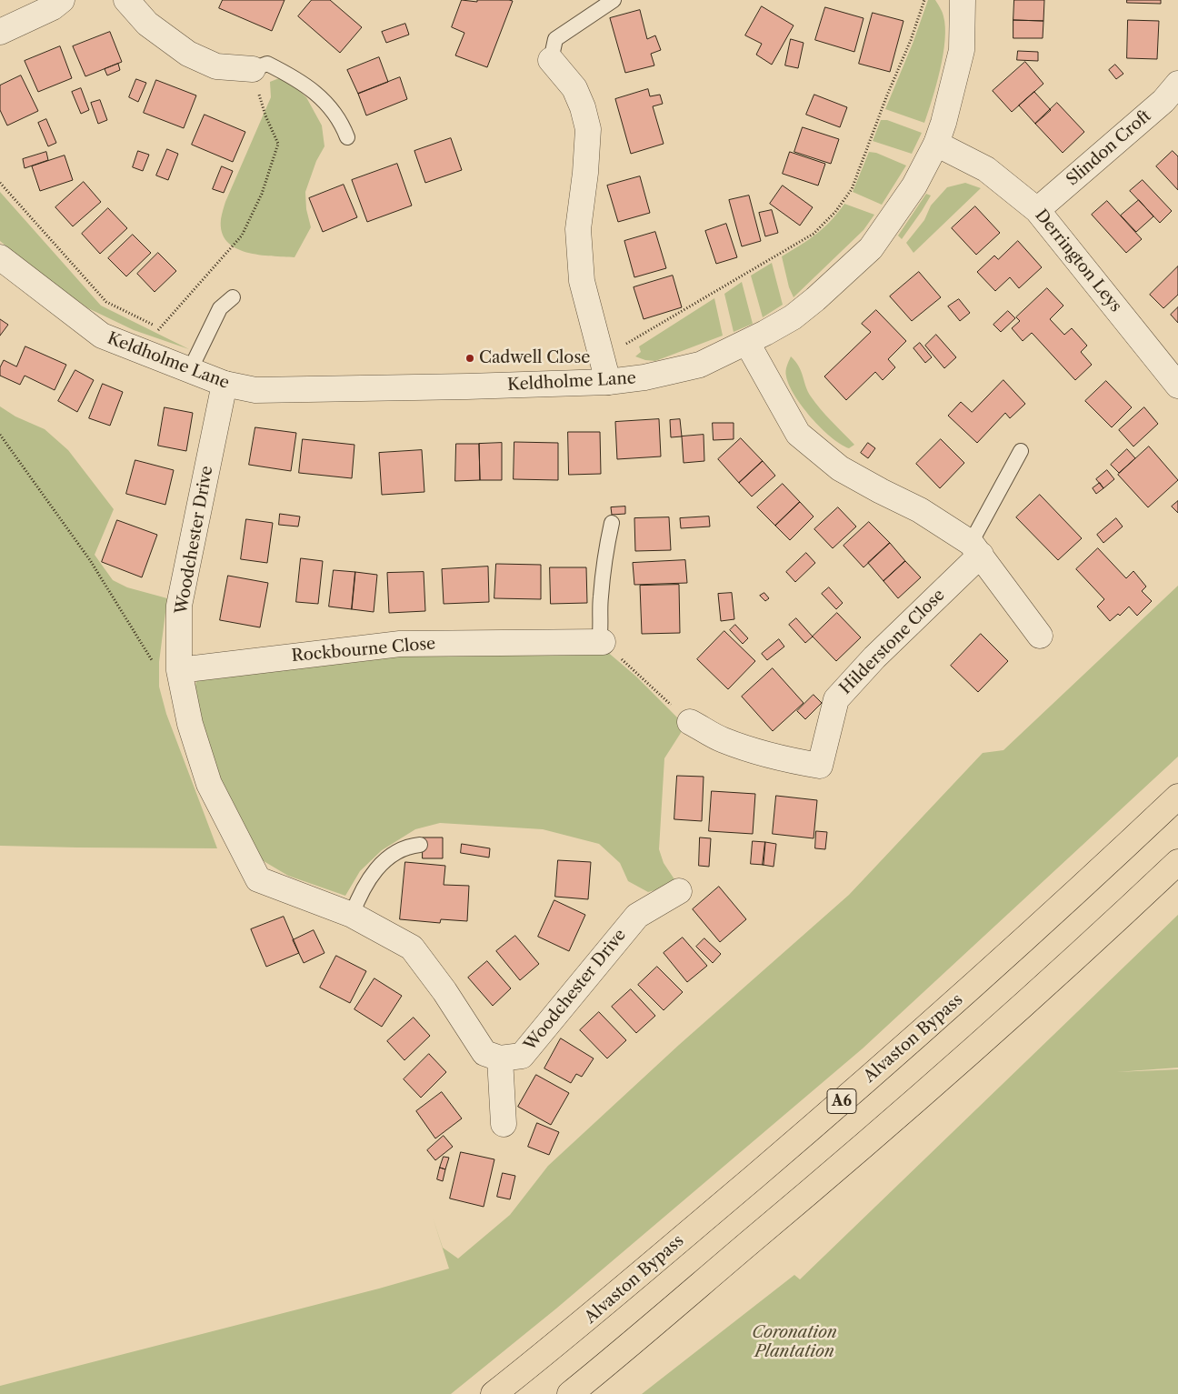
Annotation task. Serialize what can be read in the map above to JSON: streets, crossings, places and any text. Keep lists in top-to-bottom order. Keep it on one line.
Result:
{"streets":{"highway":["Alvaston Bypass","A6"],"street":["Slindon Croft","Derrington Leys","Keldholme Lane","Woodchester Drive","Hilderstone Close","Rockbourne Close"]},"crossings":[["Slindon Croft","Derrington Leys"],["Derrington Leys","Keldholme Lane"],["Keldholme Lane","Woodchester Drive"],["Woodchester Drive","Rockbourne Close"]],"parks":["Coronation Plantation"],"places":["Cadwell Close"]}
